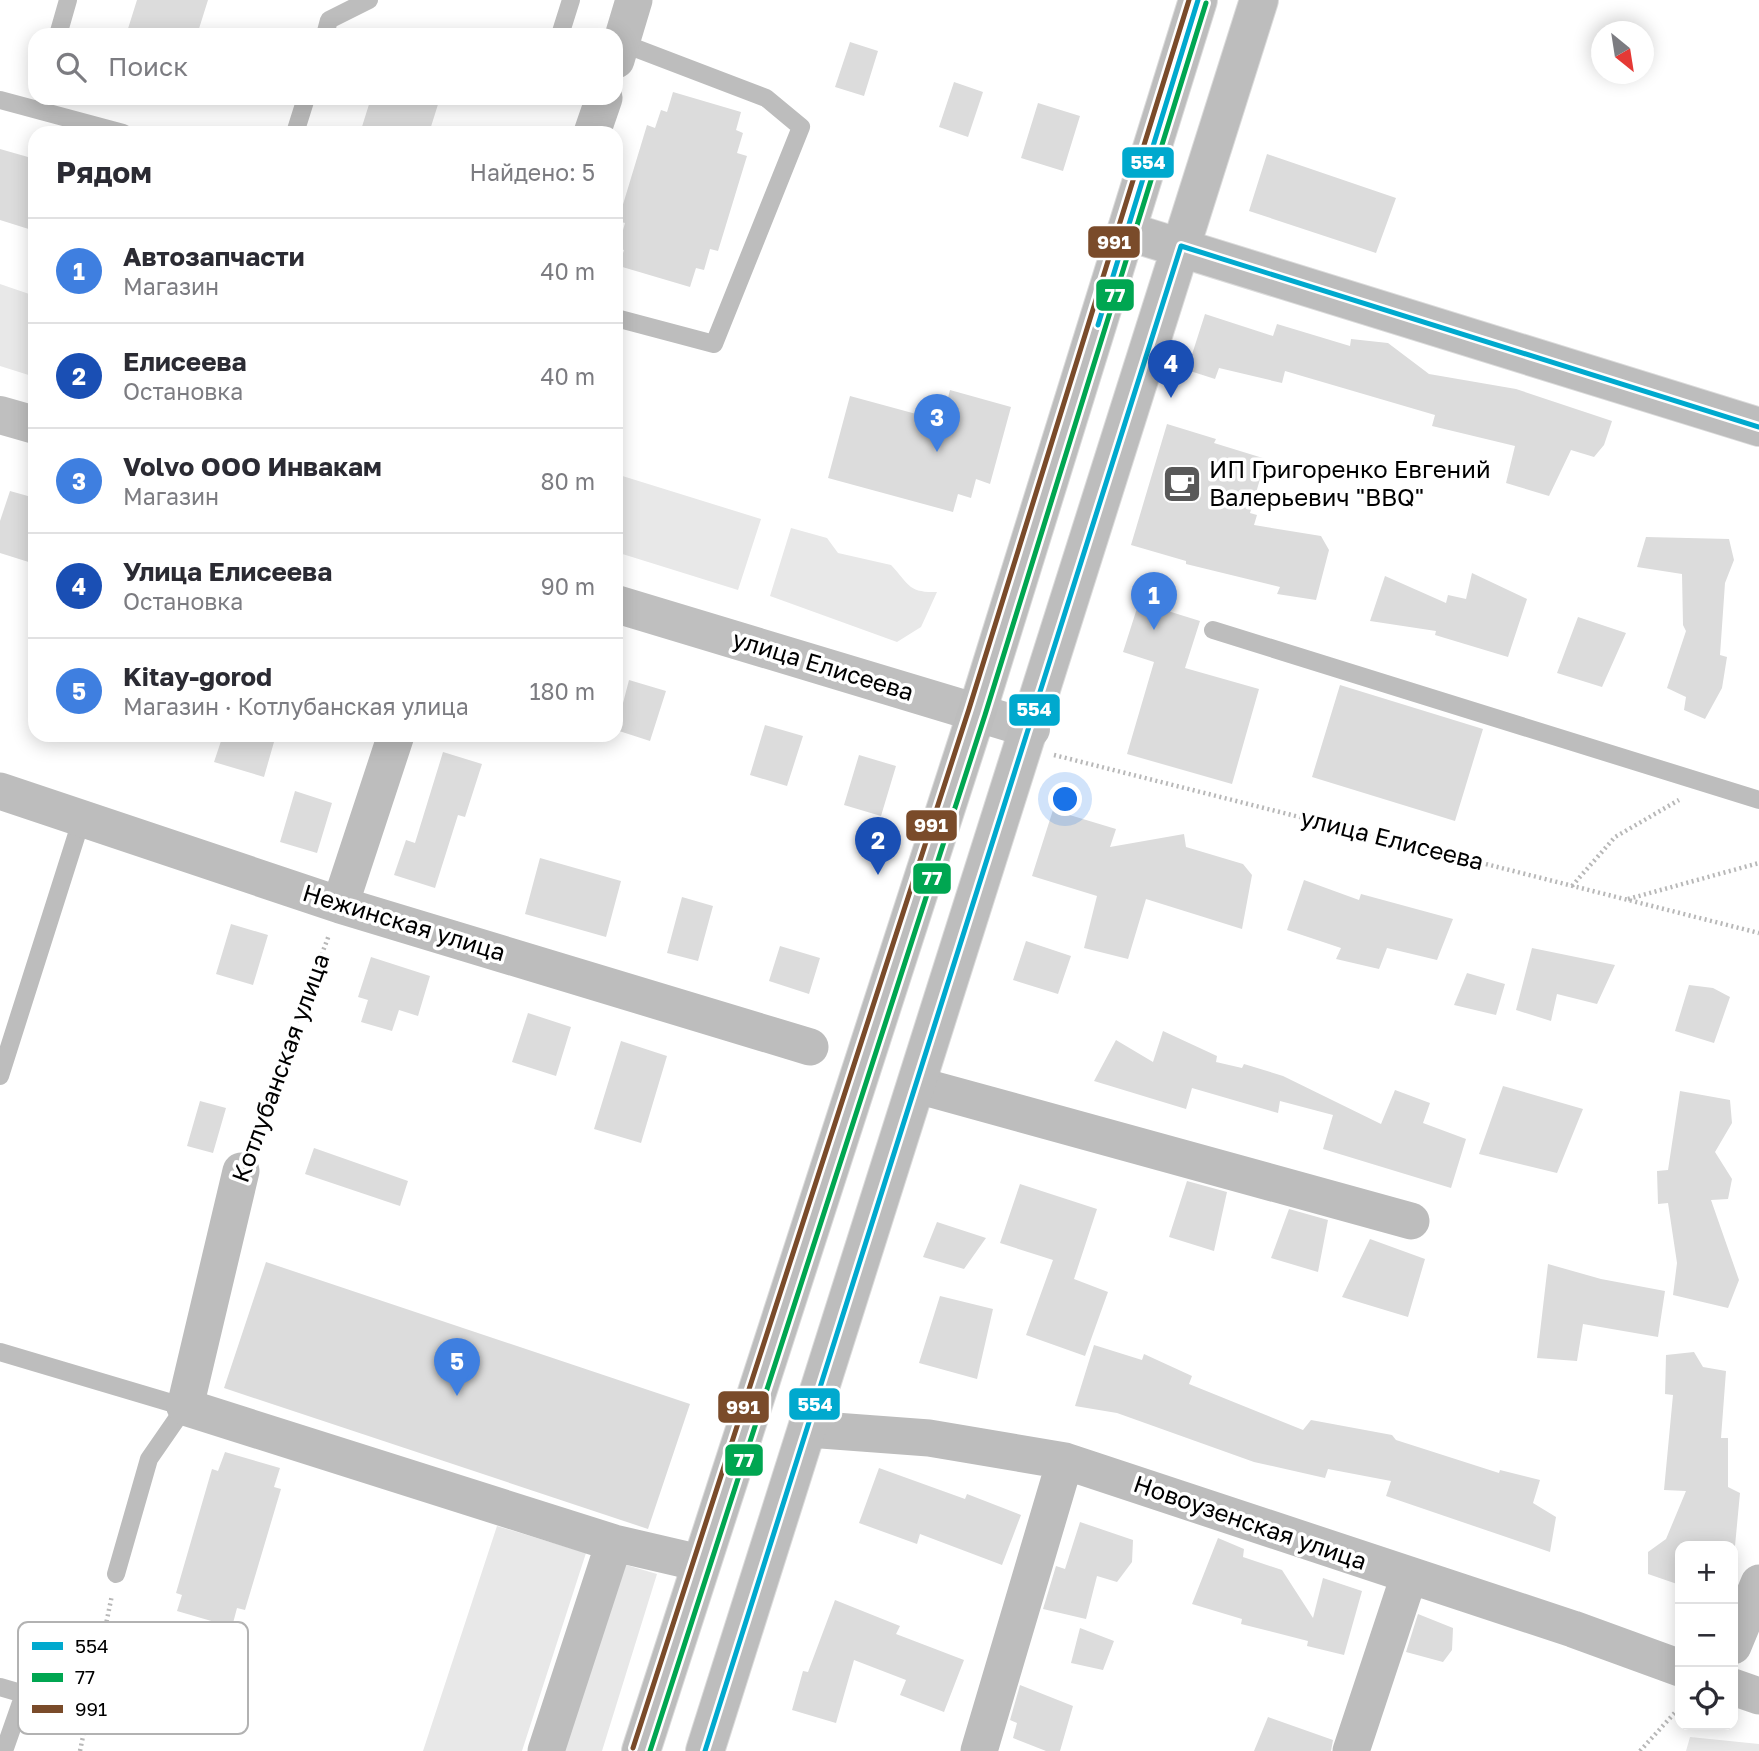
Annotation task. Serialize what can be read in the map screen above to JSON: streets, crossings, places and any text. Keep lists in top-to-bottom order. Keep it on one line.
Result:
{"streets":{"street":["улица Елисеева","Нежинская улица","Котлубанская улица","Новоузенская улица"]},"crossings":[["Нежинская улица","Котлубанская улица"]],"places":{"cafe":["ИП Григоренко Евгений Валерьевич \"BBQ\""]},"lines":["transit line 554","transit line 991","transit line 77"],"legend":["554","77","991"],"north":"bottom right","page":{"search":"Поиск","heading":["Рядом","Найдено: 5"],"list":[{"mark":"1","name":"Автозапчасти","note":"Магазин","value":"40 m"},{"mark":"2","name":"Елисеева","note":"Остановка","value":"40 m"},{"mark":"3","name":"Volvo ООО Инвакам","note":"Магазин","value":"80 m"},{"mark":"4","name":"Улица Елисеева","note":"Остановка","value":"90 m"},{"mark":"5","name":"Kitay-gorod","note":"Магазин · Котлубанская улица","value":"180 m"}],"pins":["4","3","1","2","5"],"map_buttons":["+","−"]}}
